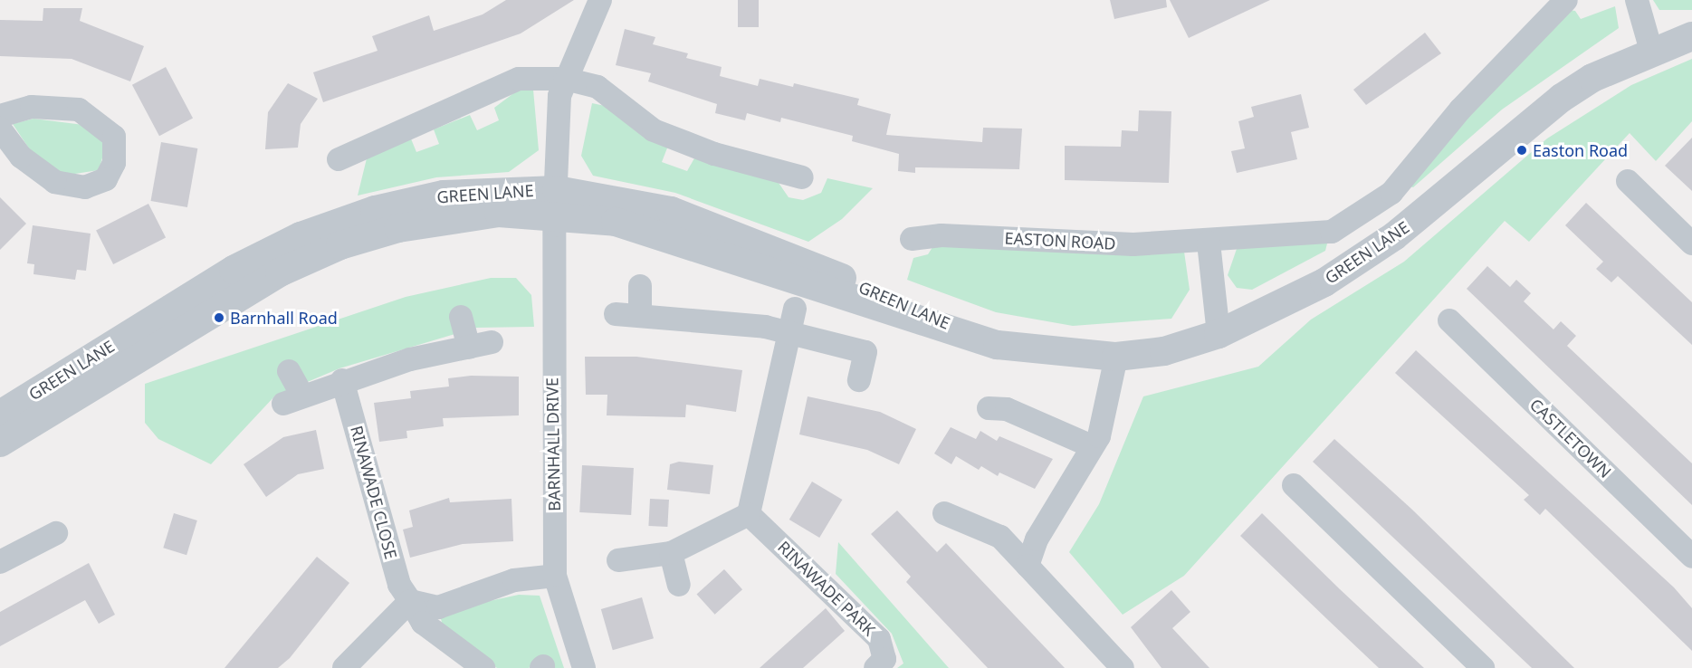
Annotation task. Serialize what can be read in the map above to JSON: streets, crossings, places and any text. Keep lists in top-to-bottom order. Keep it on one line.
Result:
{"streets":{"street":["GREEN LANE","EASTON ROAD","CASTLETOWN","BARNHALL DRIVE","RINAWADE CLOSE","RINAWADE PARK"]},"crossings":[["GREEN LANE","BARNHALL DRIVE"]],"places":["Easton Road","Barnhall Road"]}
